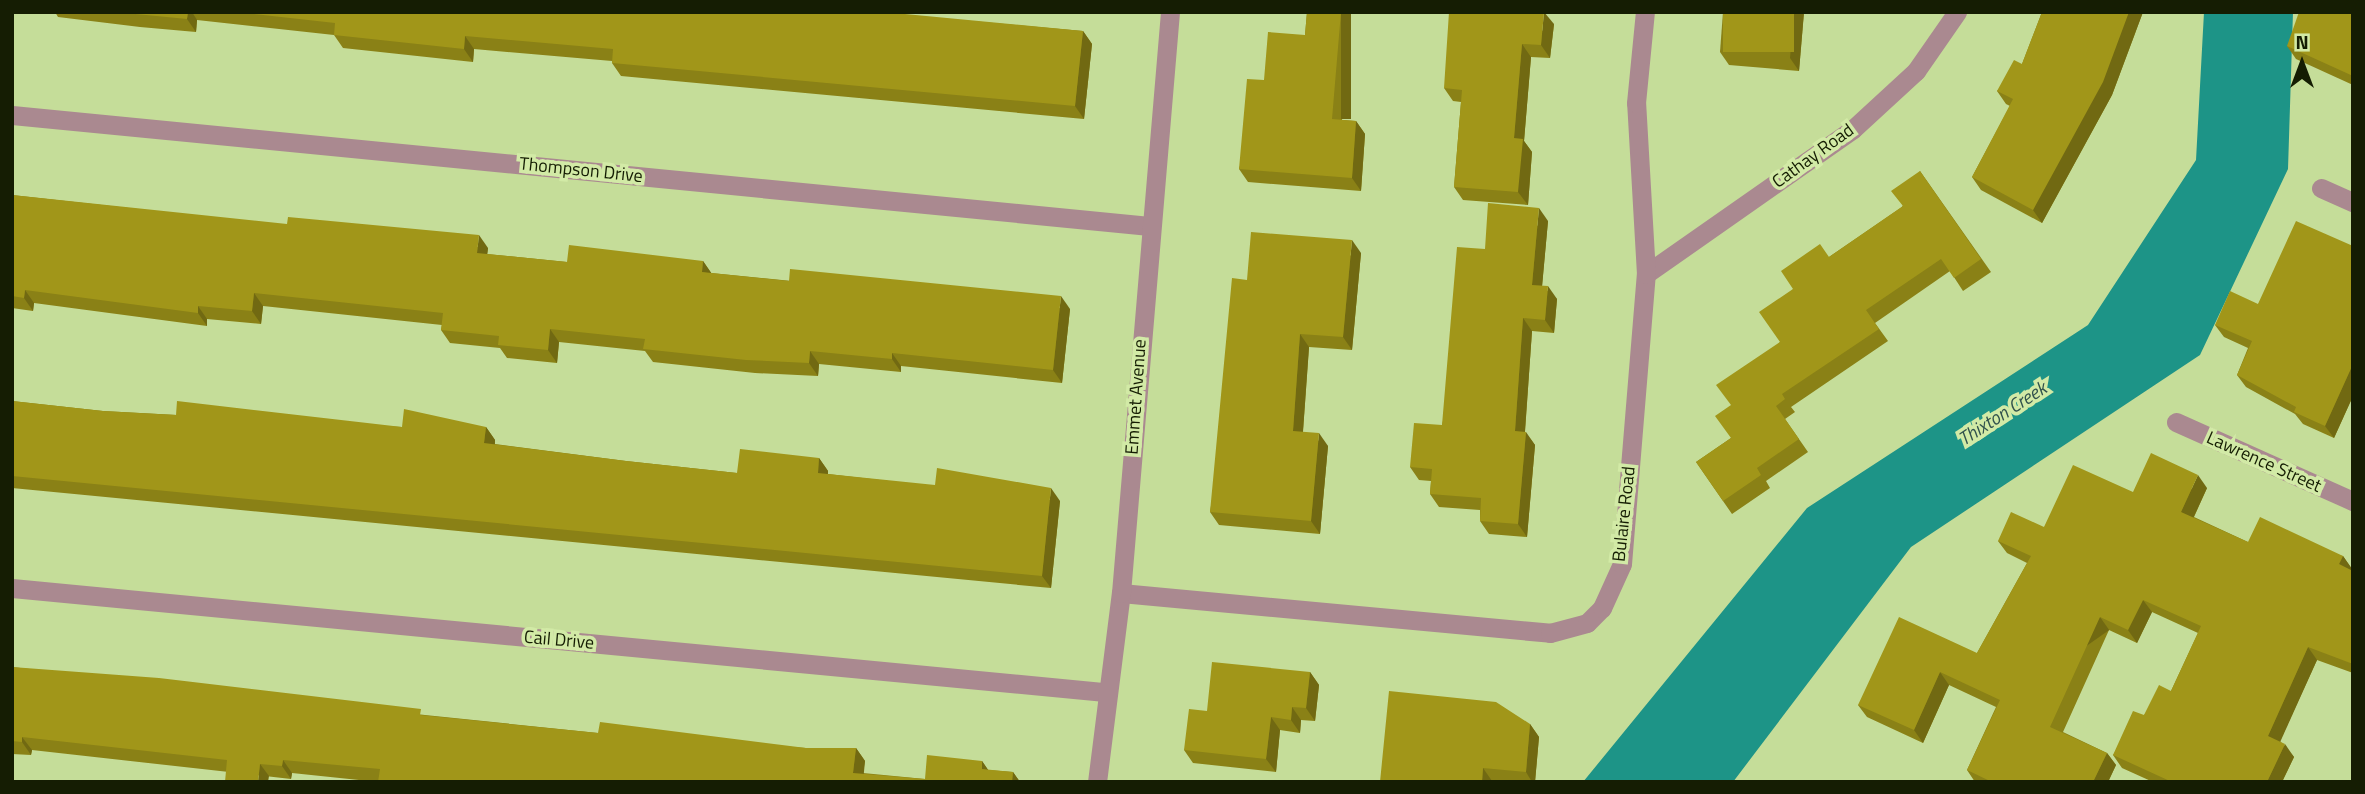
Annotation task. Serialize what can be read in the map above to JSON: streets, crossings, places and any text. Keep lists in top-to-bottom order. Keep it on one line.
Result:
{"streets":{"street":["Cathay Road","Thompson Drive","Emmet Avenue","Lawrence Street","Bulaire Road","Cail Drive"]},"crossings":[["Cathay Road","Bulaire Road"],["Thompson Drive","Emmet Avenue"],["Emmet Avenue","Bulaire Road"],["Emmet Avenue","Cail Drive"]],"water":["Thixton Creek"],"north":"top"}
